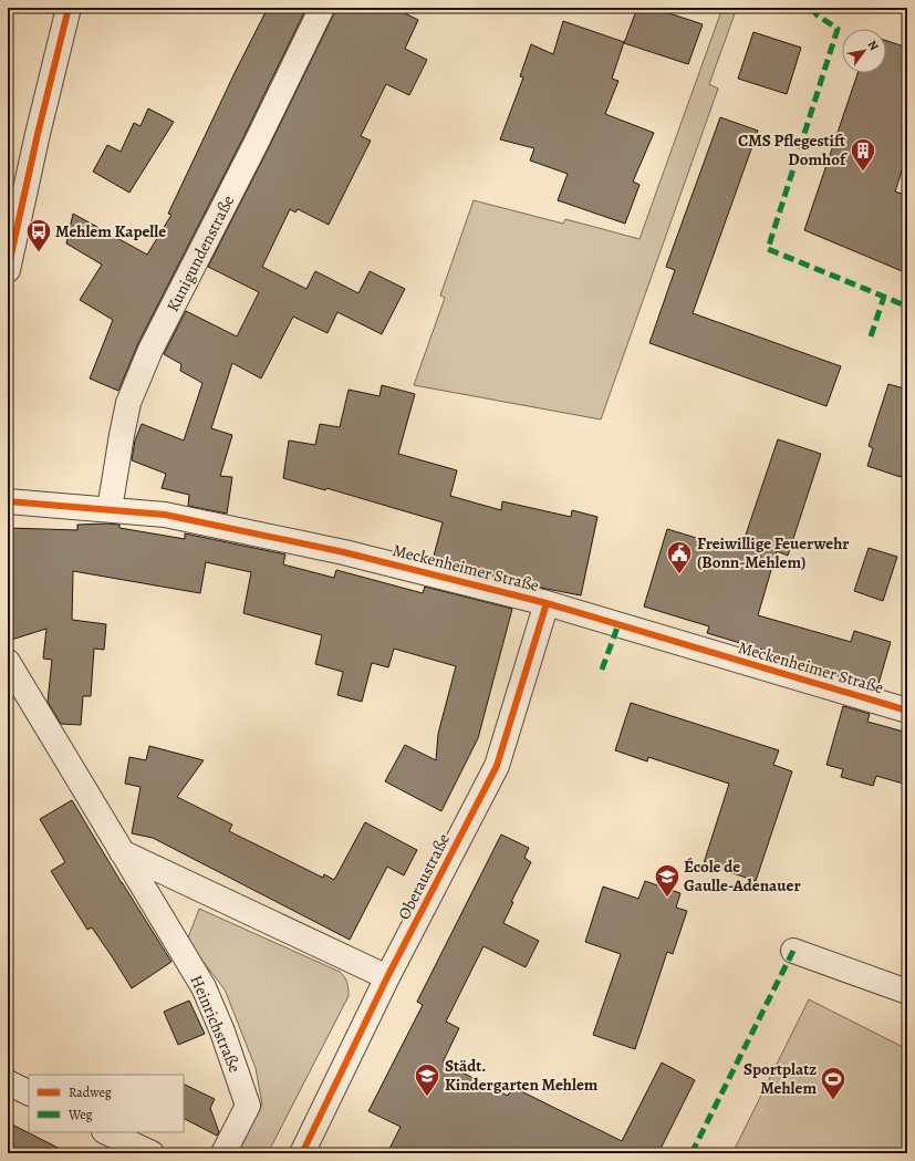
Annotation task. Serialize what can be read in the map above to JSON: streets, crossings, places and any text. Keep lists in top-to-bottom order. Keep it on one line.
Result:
{"streets":{"street":["Kunigundenstraße","Meckenheimer Straße","Oberaustraße","Heinrichstraße"]},"crossings":[["Kunigundenstraße","Meckenheimer Straße"],["Meckenheimer Straße","Oberaustraße"]],"places":{"building":["CMS Pflegestift Domhof"],"bus stop":["Mehlem Kapelle"],"public building":["Freiwillige Feuerwehr (Bonn-Mehlem)"],"school or university":["École de Gaulle-Adenauer","Städt. Kindergarten Mehlem"],"sports":["Sportplatz Mehlem"]},"legend":["Radweg","Weg"],"north":"top right"}
